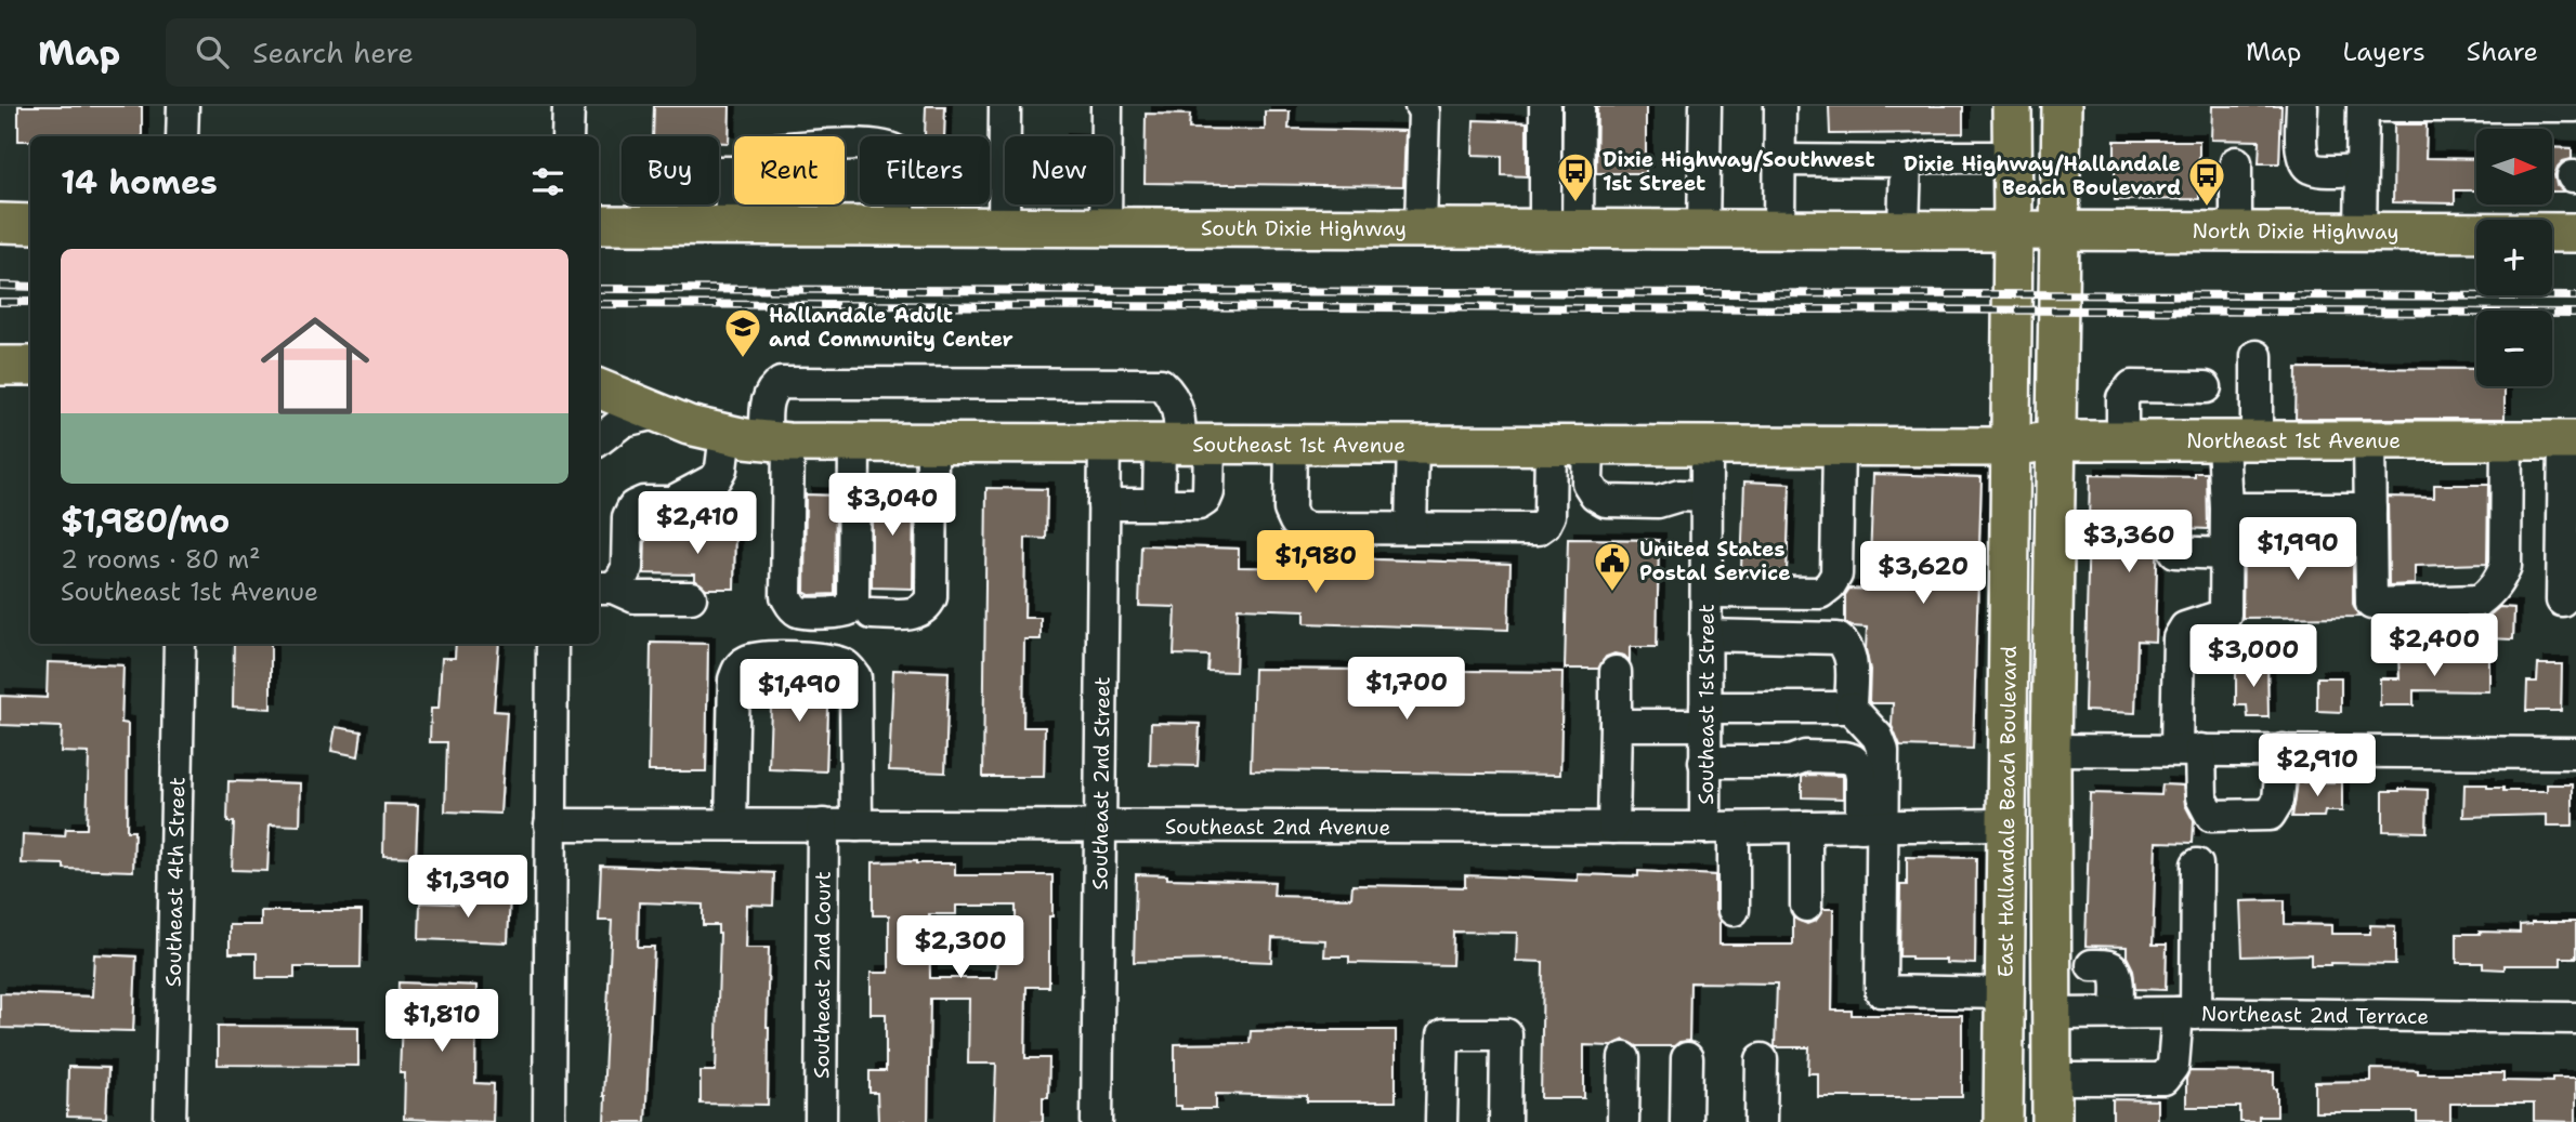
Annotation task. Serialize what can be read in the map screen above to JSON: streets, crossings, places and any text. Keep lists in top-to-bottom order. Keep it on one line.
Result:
{"streets":{"main road":["South Dixie Highway","North Dixie Highway","Northeast 1st Avenue","Southeast 1st Avenue","East Hallandale Beach Boulevard"],"street":["Southeast 1st Street","Southeast 2nd Street","Southeast 2nd Avenue","Southeast 4th Street","Southeast 2nd Court","Northeast 2nd Terrace"]},"crossings":[["South Dixie Highway","North Dixie Highway"],["South Dixie Highway","East Hallandale Beach Boulevard"],["North Dixie Highway","East Hallandale Beach Boulevard"],["Northeast 1st Avenue","Southeast 1st Avenue"],["Northeast 1st Avenue","East Hallandale Beach Boulevard"],["Southeast 1st Avenue","Southeast 1st Street"],["Southeast 1st Avenue","Southeast 2nd Street"],["Southeast 1st Avenue","East Hallandale Beach Boulevard"],["Southeast 1st Street","Southeast 2nd Avenue"],["Southeast 2nd Street","Southeast 2nd Avenue"],["East Hallandale Beach Boulevard","Southeast 2nd Avenue"],["East Hallandale Beach Boulevard","Northeast 2nd Terrace"],["Southeast 2nd Avenue","Southeast 2nd Court"]],"places":{"bus stop":["Dixie Highway/Southwest 1st Street","Dixie Highway/Hallandale Beach Boulevard"],"school or university":["Hallandale Adult and Community Center"],"public building":["United States Postal Service"]},"north":"right","page":{"header":"Map","search":"Search here","nav":["Map","Layers","Share"],"map_buttons":["+","−"],"chip":["Buy","Rent","Filters","New"],"heading":"14 homes","list":[{"name":"$1,980/mo","note":"2 rooms · 80 m² · Southeast 1st Avenue"}],"price":["$3,040","$2,410","$3,360","$1,990","$1,980","$3,620","$2,400","$3,000","$1,700","$1,490","$2,910","$1,390","$2,300","$1,810"]}}
